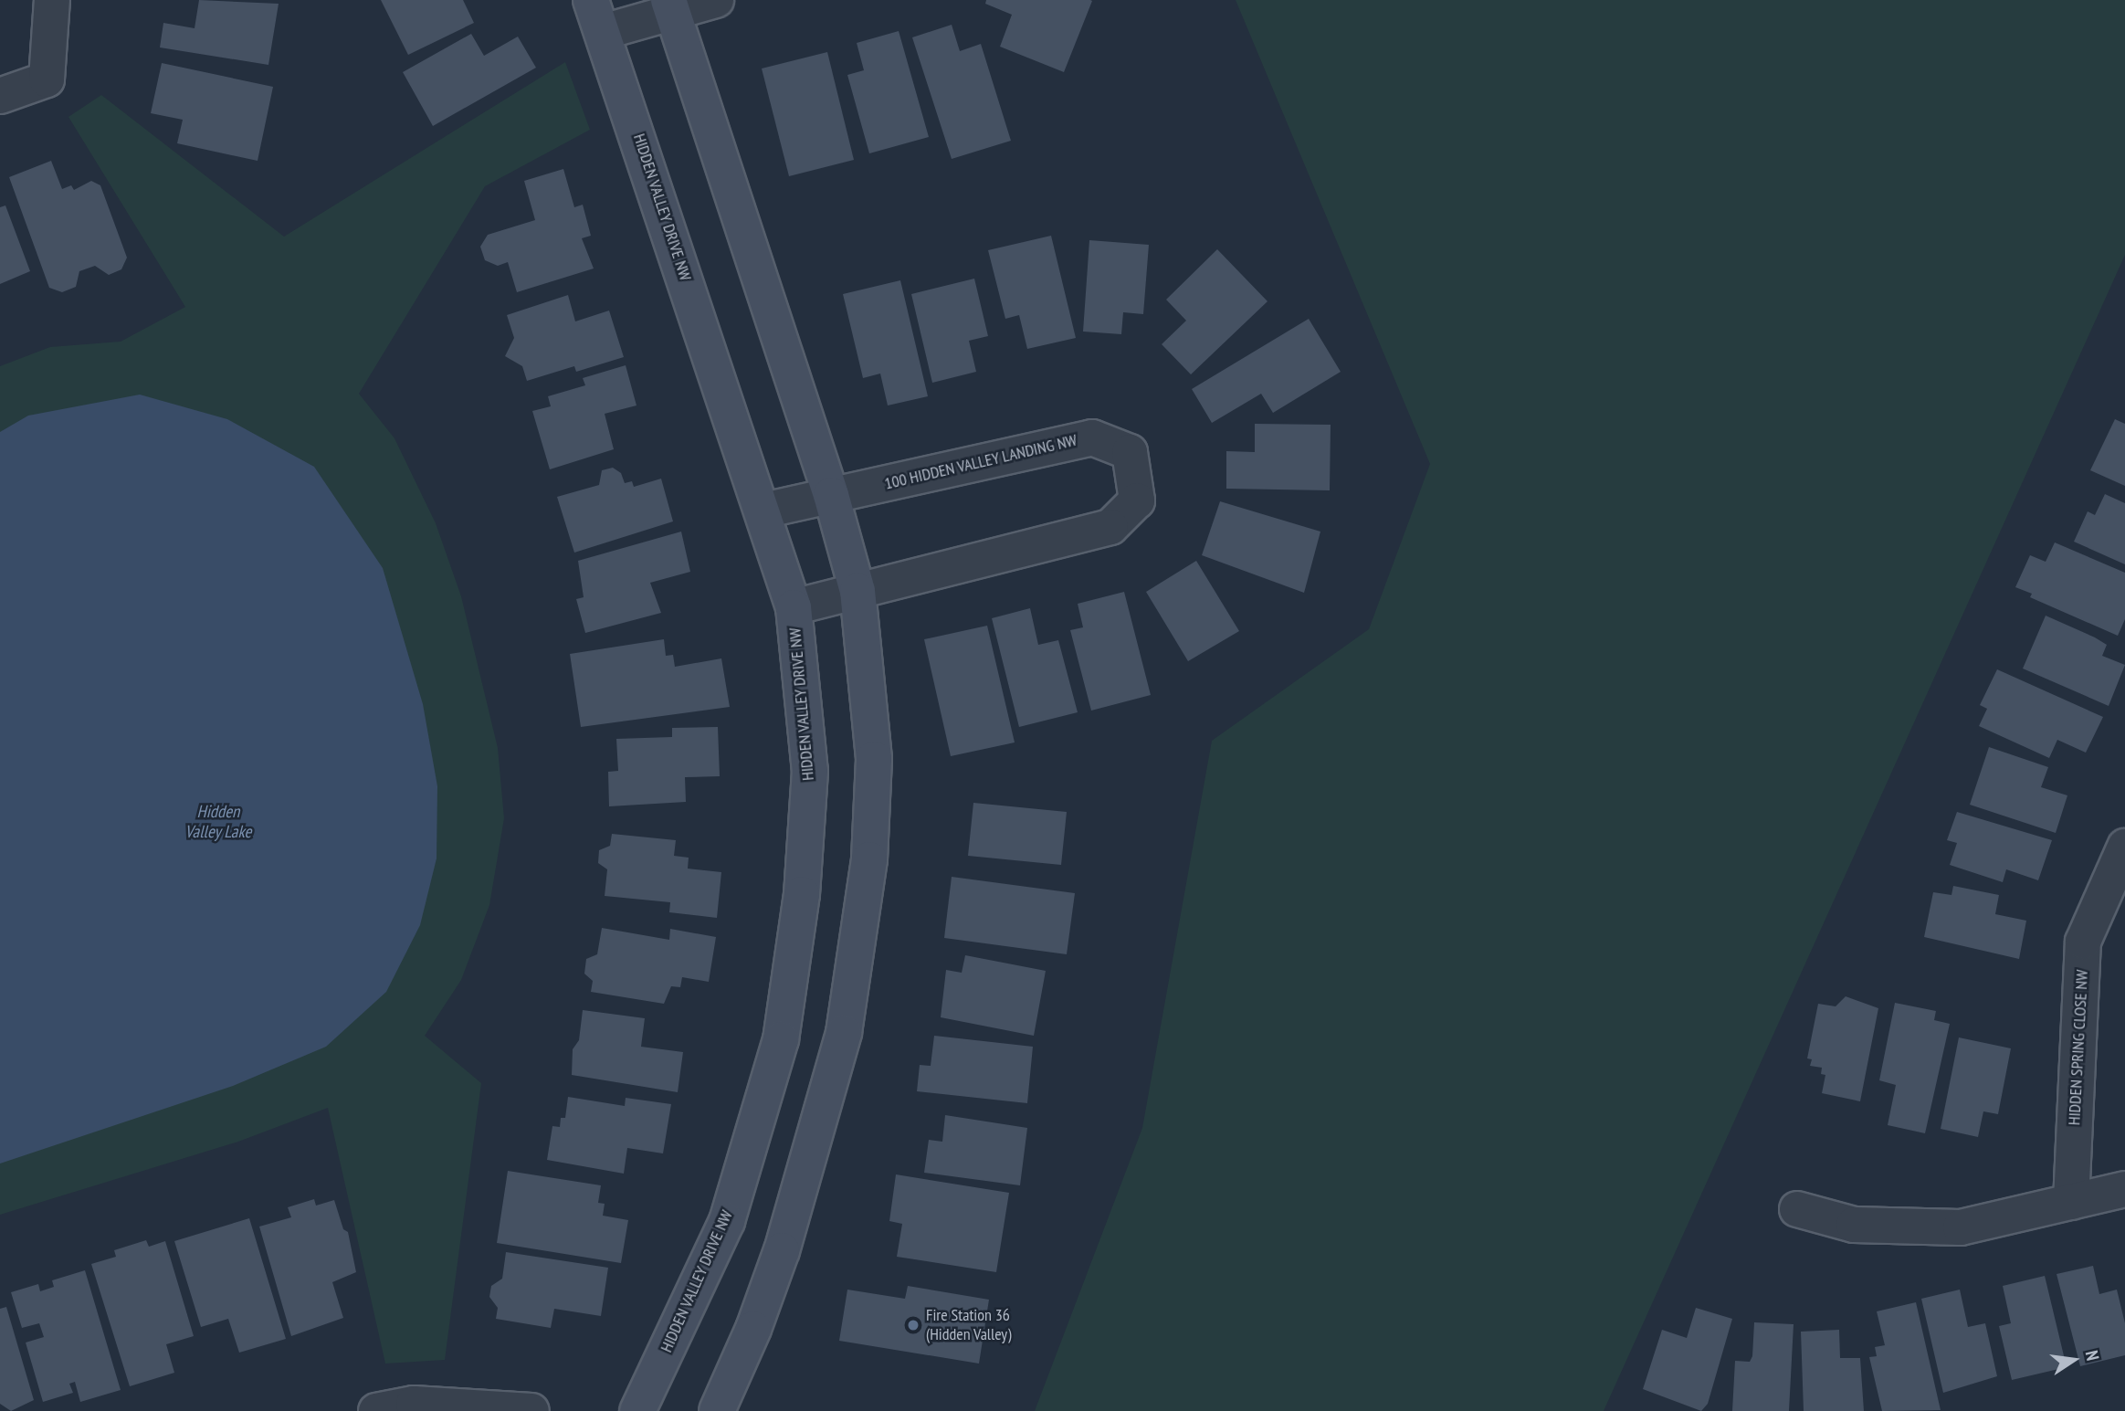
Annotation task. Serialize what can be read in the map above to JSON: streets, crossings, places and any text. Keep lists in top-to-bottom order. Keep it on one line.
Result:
{"streets":{"street":["HIDDEN VALLEY DRIVE NW","100 HIDDEN VALLEY LANDING NW","HIDDEN SPRING CLOSE NW"]},"crossings":[["HIDDEN VALLEY DRIVE NW","100 HIDDEN VALLEY LANDING NW"]],"water":["Hidden Valley Lake"],"places":["Fire Station 36 (Hidden Valley)"],"north":"right"}
